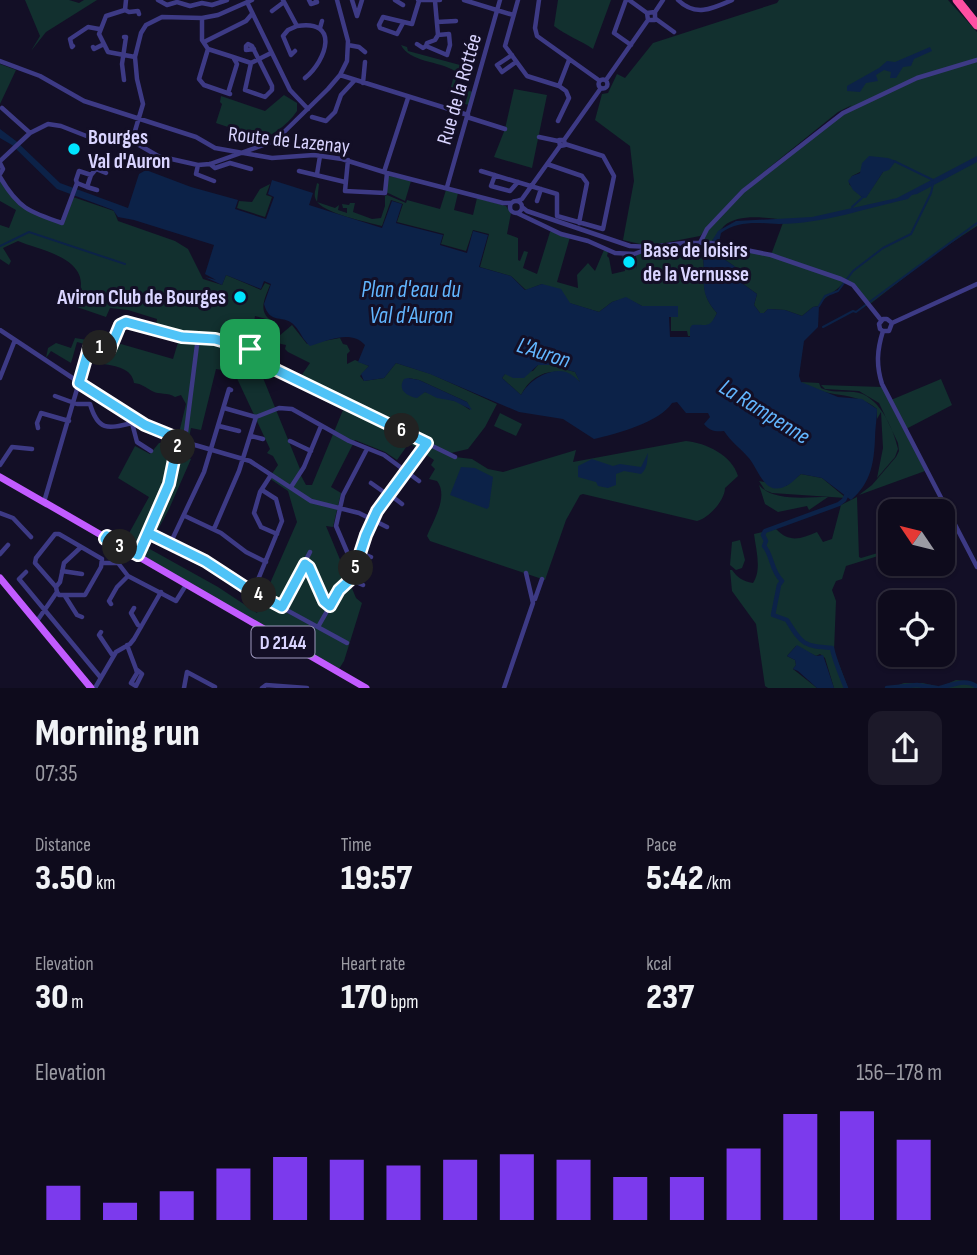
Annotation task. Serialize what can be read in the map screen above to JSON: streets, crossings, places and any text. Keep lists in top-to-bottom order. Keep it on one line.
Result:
{"streets":{"main road":["D 2144"],"street":["Rue de la Rottée","Route de Lazenay"]},"crossings":[["Rue de la Rottée","Route de Lazenay"]],"water":["Plan d'eau du Val d'Auron","L'Auron","La Rampenne"],"places":["Bourges Val d'Auron","Base de loisirs de la Vernusse","Aviron Club de Bourges"],"north":"top left","page":{"pins":["1","6","2","3","5","4"],"heading":["Morning run","07:35"],"stats":[["Distance","3.50 km"],["Time","19:57"],["Pace","5:42 /km"],["Elevation","30 m"],["Heart rate","170 bpm"],["kcal","237"]],"chart":["Elevation","156–178 m"]}}
